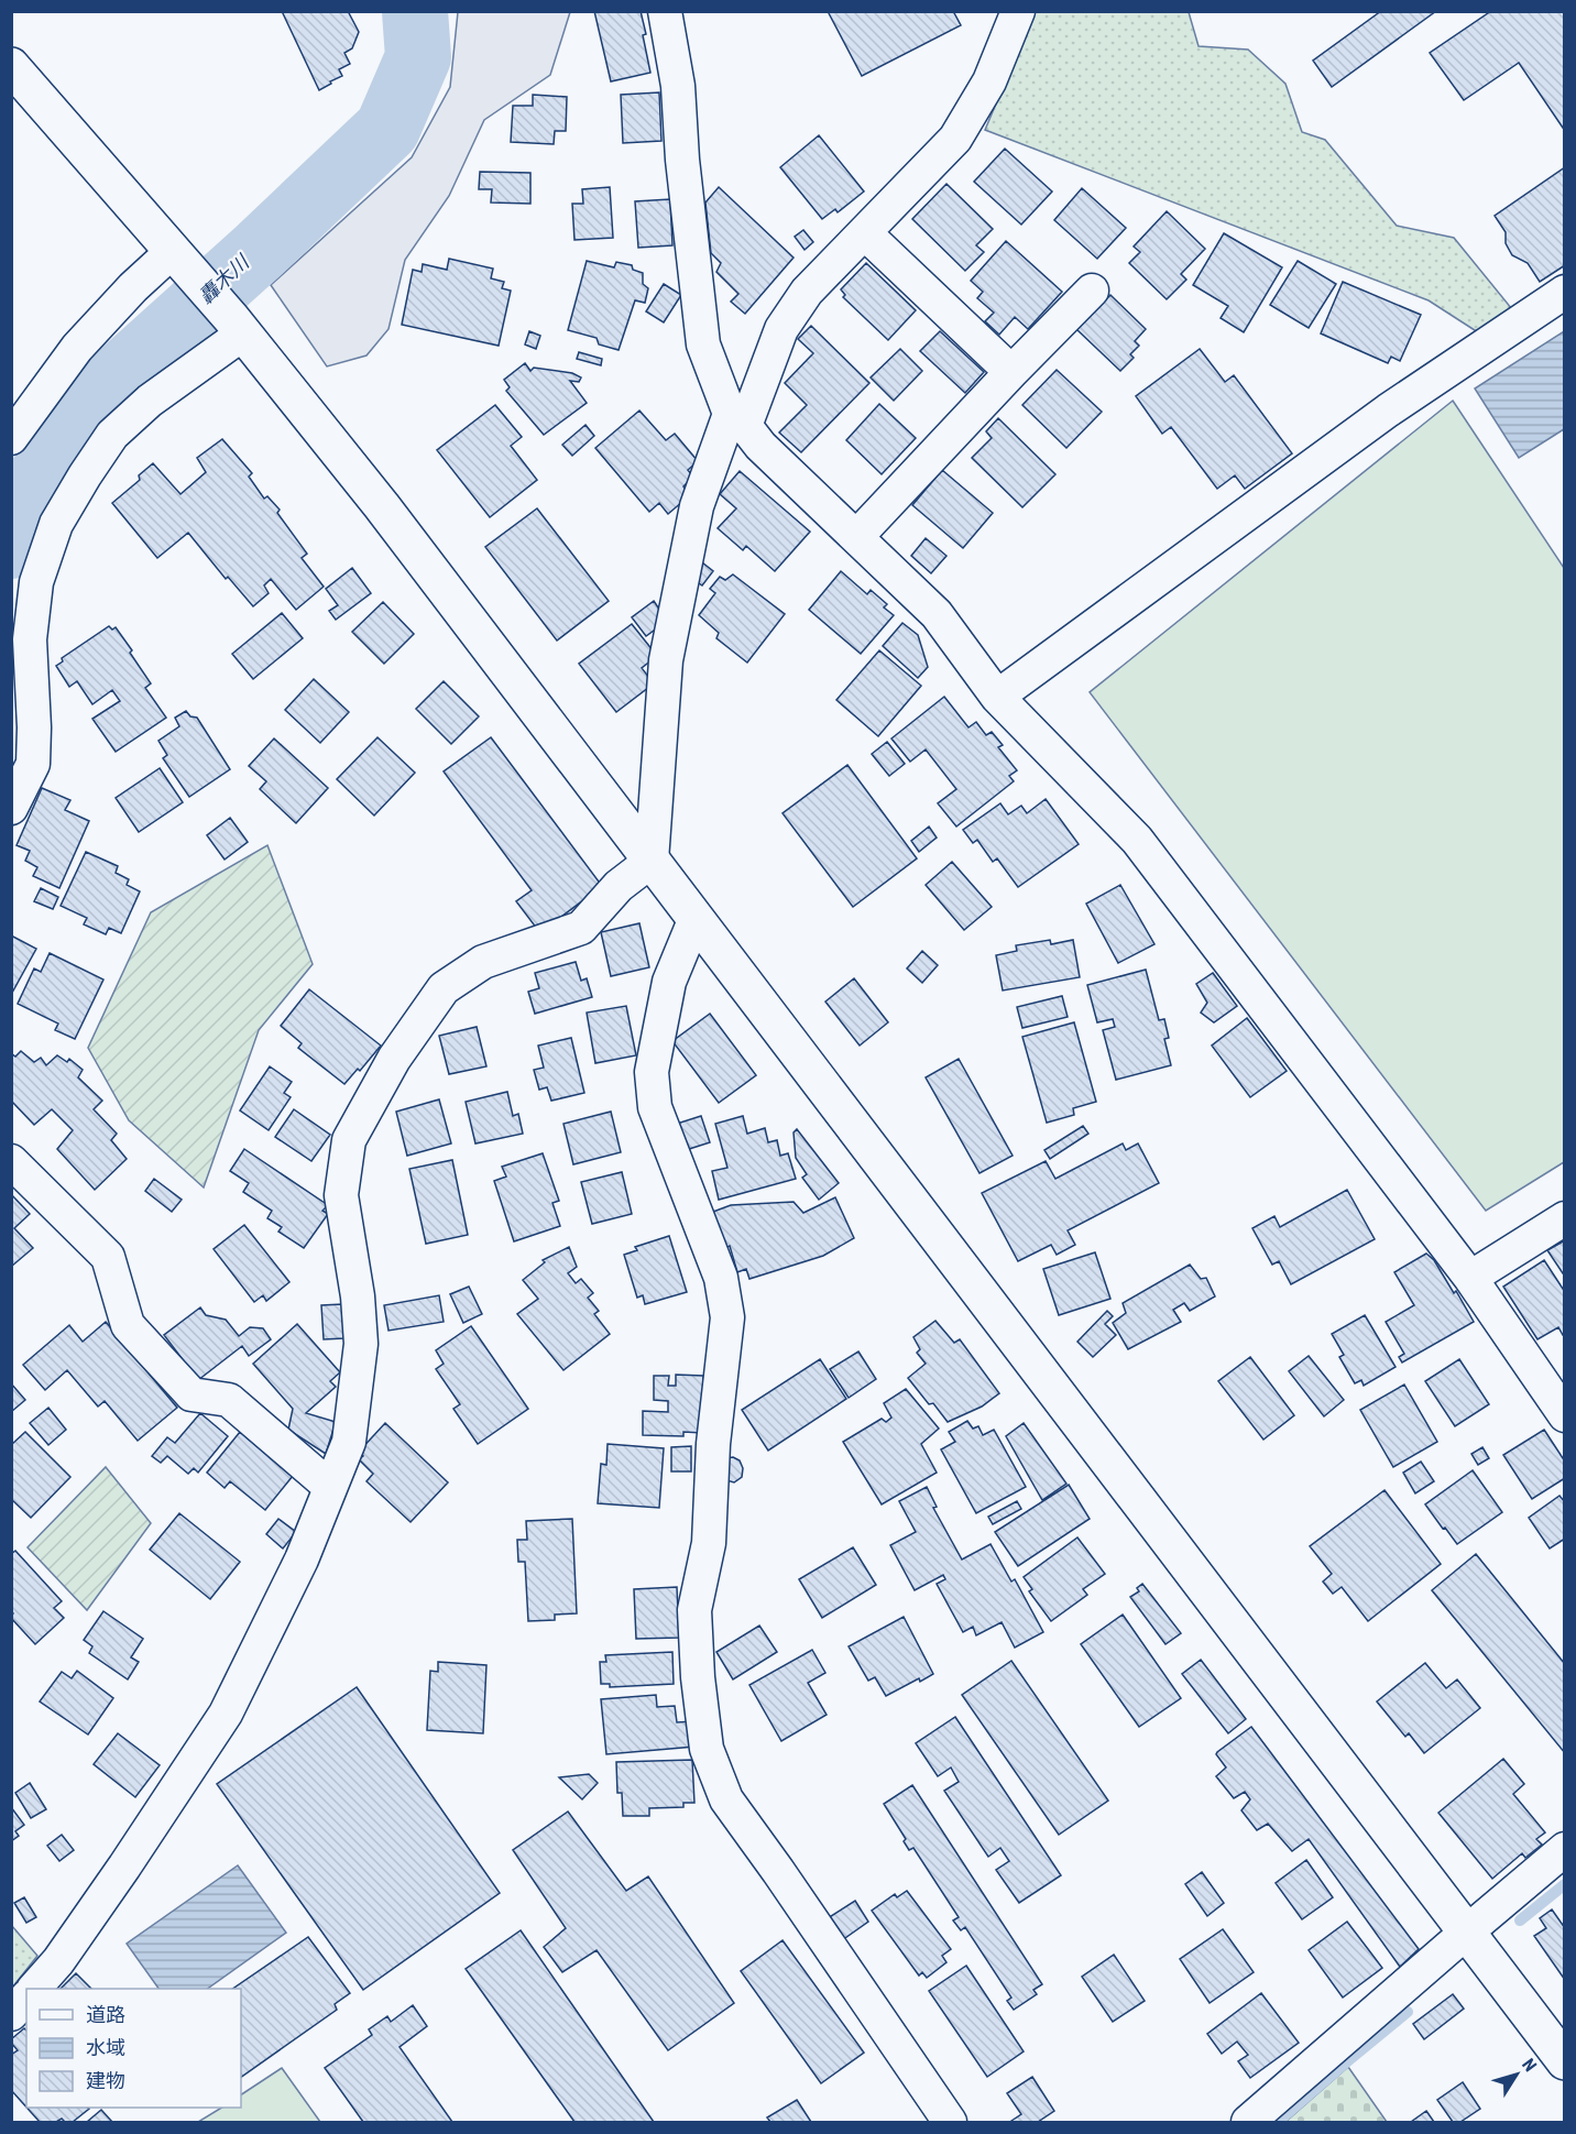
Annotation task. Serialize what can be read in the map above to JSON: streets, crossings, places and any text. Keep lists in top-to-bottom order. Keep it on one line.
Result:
{"water":["轟木川"],"legend":["道路","水域","建物"],"north":"top right"}
